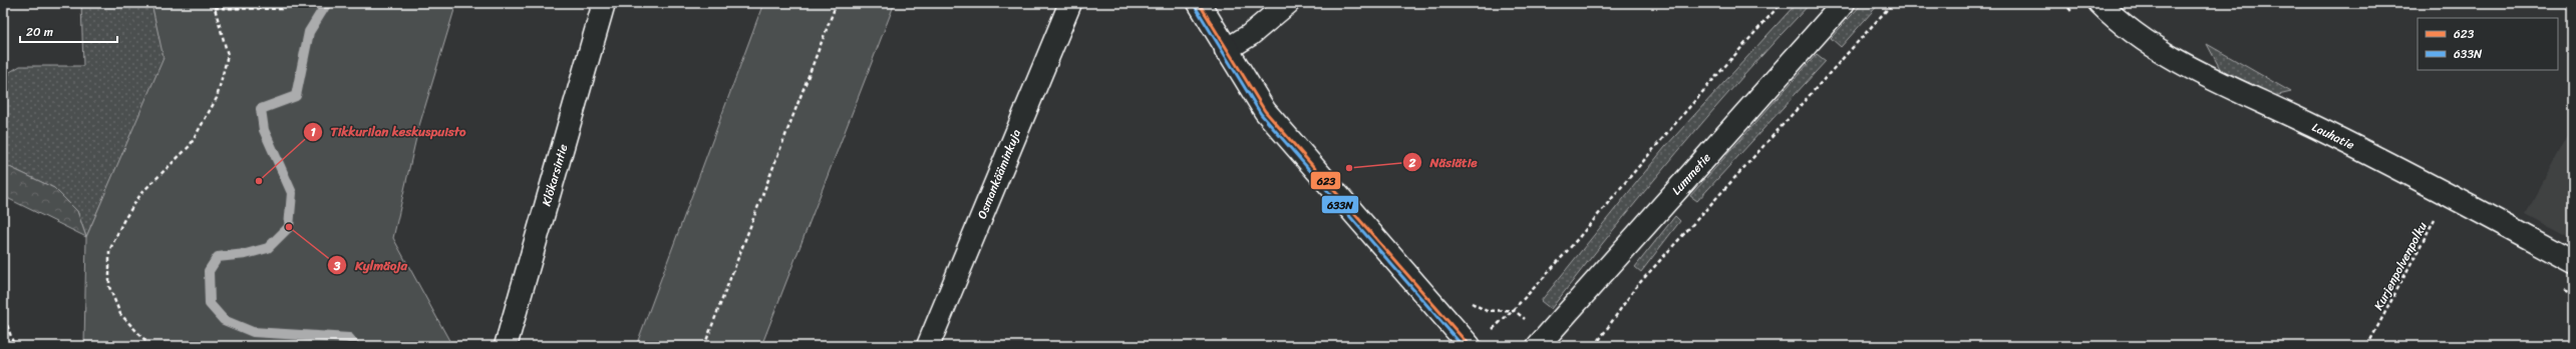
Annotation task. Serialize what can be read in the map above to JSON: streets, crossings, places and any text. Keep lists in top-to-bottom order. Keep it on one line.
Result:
{"streets":{"street":["Lauhatie","Osmankääminkuja","Lummetie","Klökarsintie"],"path":["Kurjenpolvenpolku"]},"crossings":[["Lauhatie","Kurjenpolvenpolku"]],"places":["Näsiätie","Tikkurilan keskuspuisto","Kylmäoja"],"lines":["transit line 623","transit line 633N"],"legend":["623","633N"],"scale_bar":"20 m"}
